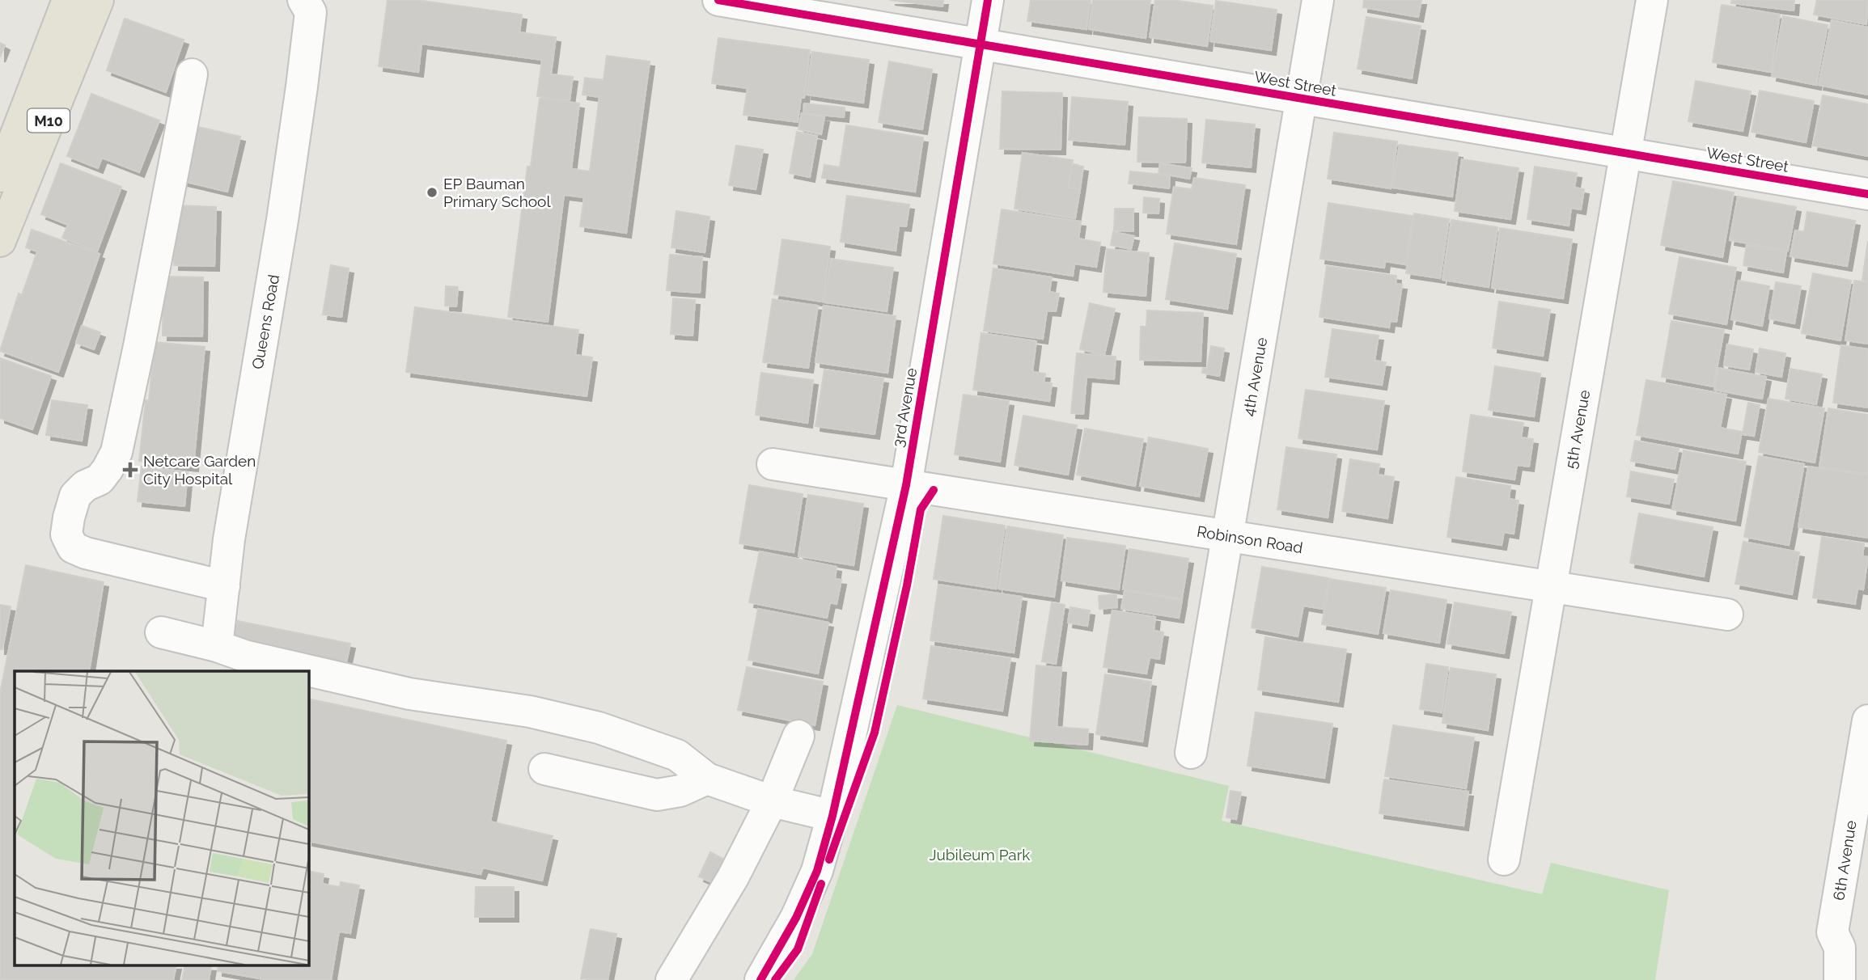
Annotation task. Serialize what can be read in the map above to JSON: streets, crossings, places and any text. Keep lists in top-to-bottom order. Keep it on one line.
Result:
{"streets":{"main road":["M10"],"street":["West Street","Queens Road","4th Avenue","3rd Avenue","5th Avenue","Robinson Road","6th Avenue"]},"crossings":[["West Street","4th Avenue"],["West Street","3rd Avenue"],["West Street","5th Avenue"],["4th Avenue","Robinson Road"],["3rd Avenue","Robinson Road"],["5th Avenue","Robinson Road"]],"parks":["Jubileum Park"],"places":{"other":["EP Bauman Primary School"],"health":["Netcare Garden City Hospital"]}}
